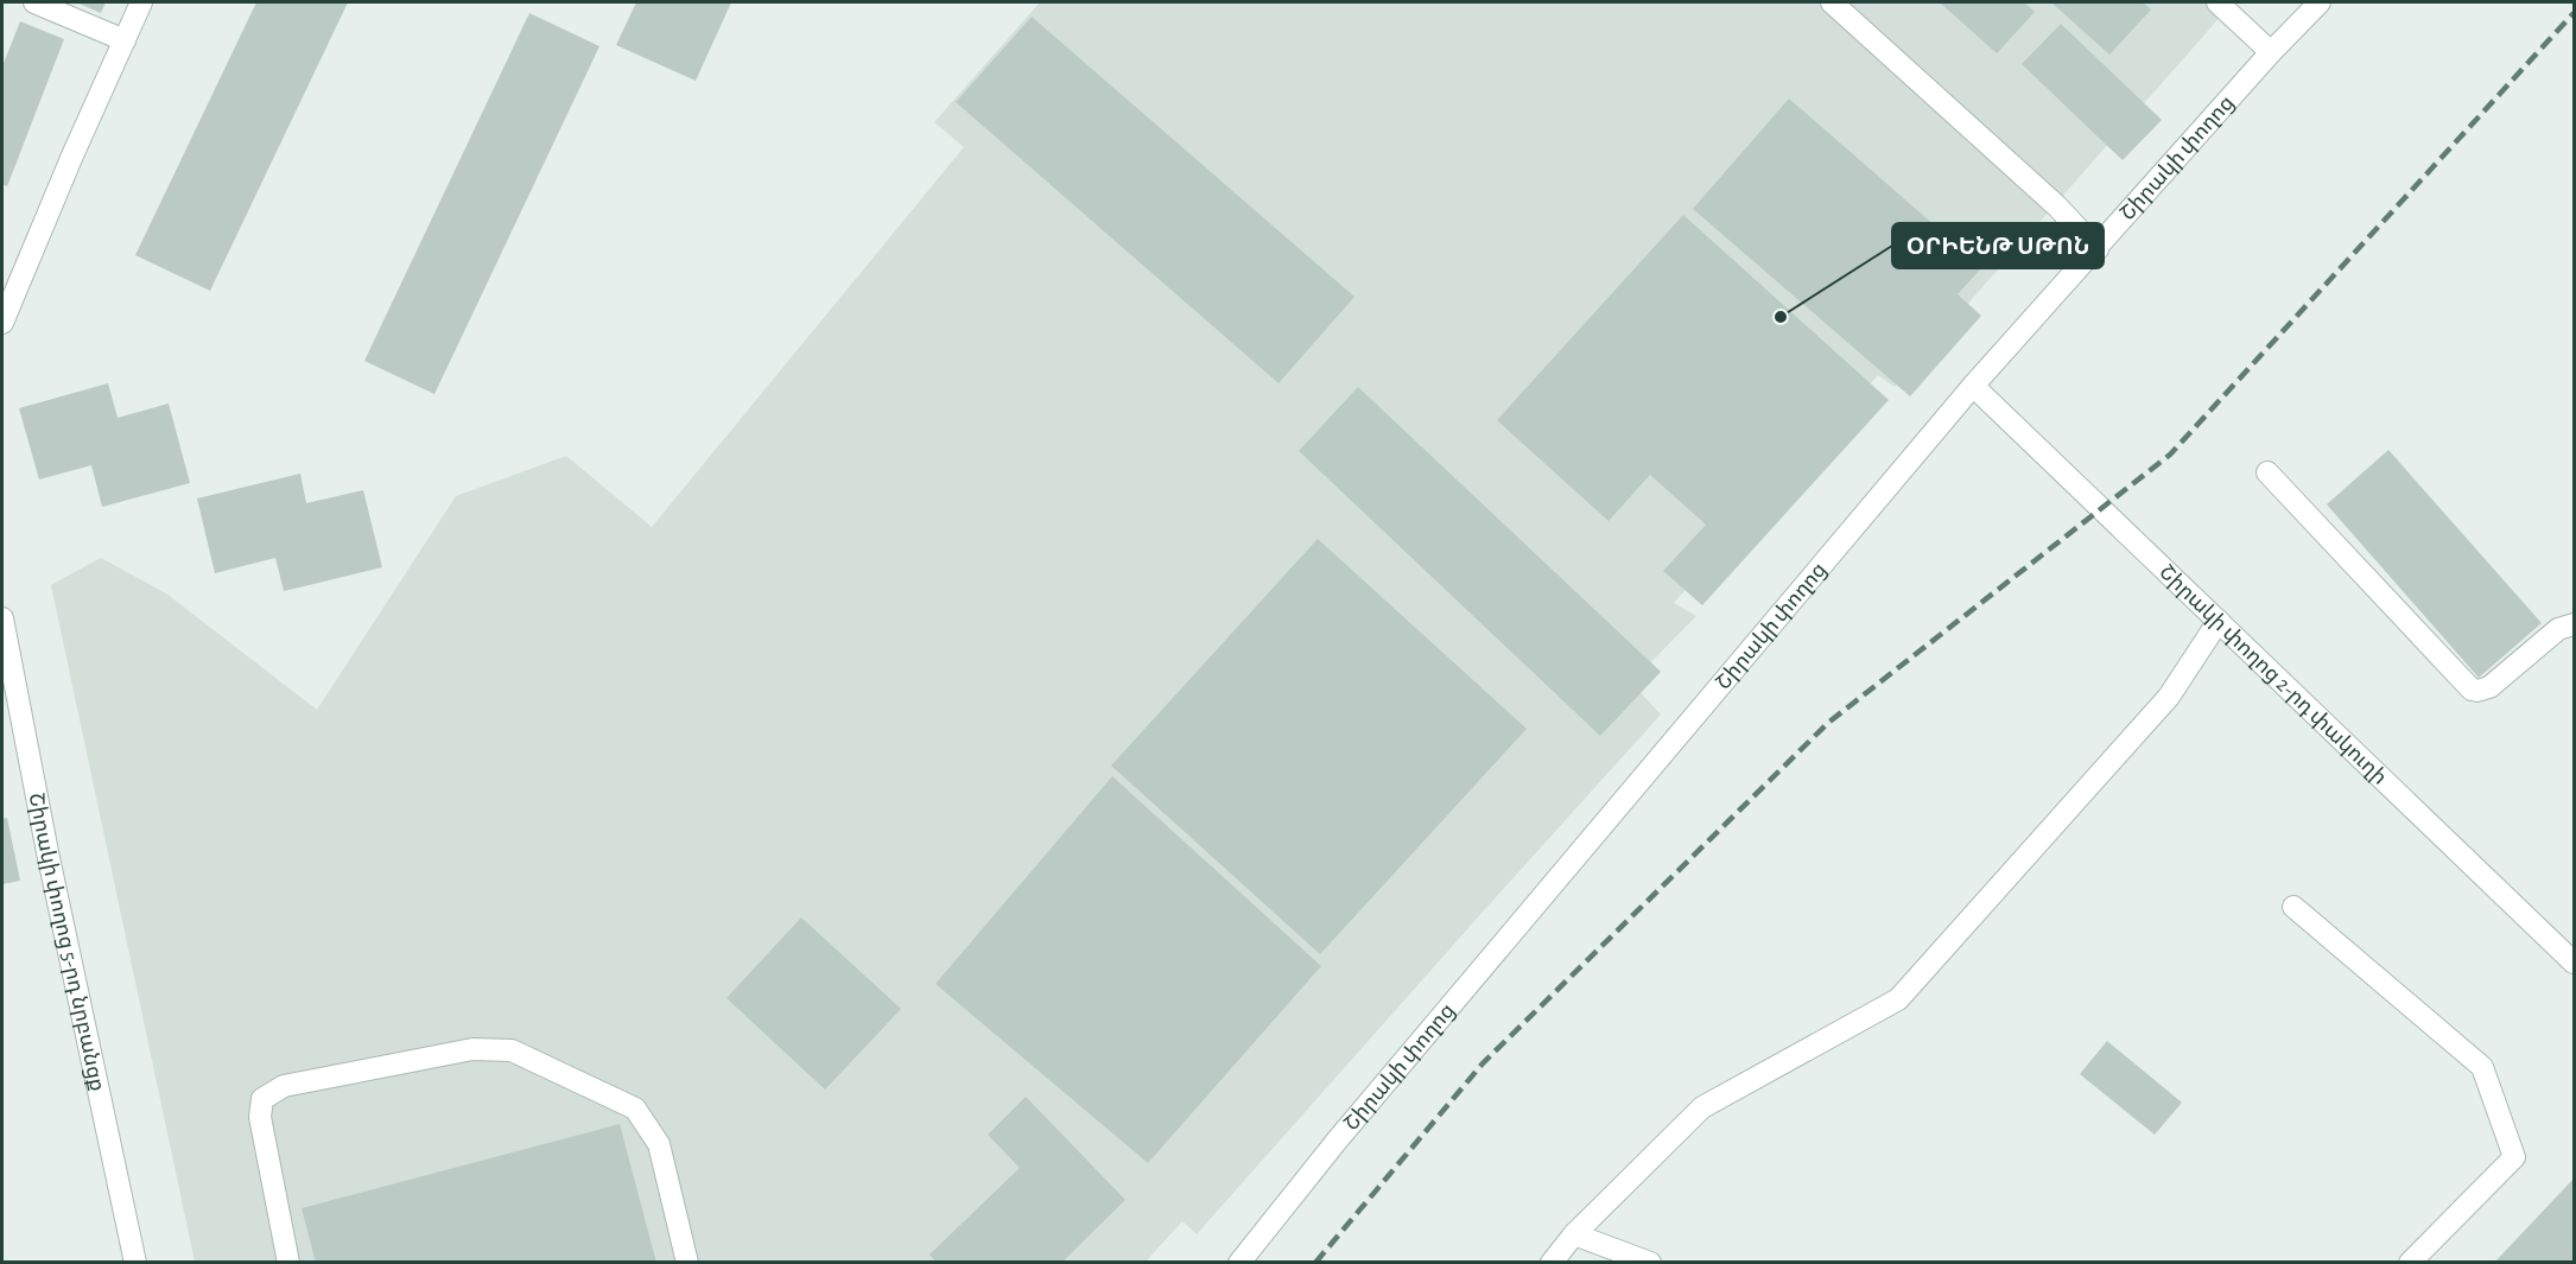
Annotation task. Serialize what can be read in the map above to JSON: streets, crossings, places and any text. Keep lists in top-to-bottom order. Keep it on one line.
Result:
{"streets":{"street":["Շիրակի փողոց","Շիրակի փողոց 2-րդ փակուղի","Շիրակի փողոց 5-րդ նրբանցք"]},"crossings":[["Շիրակի փողոց","Շիրակի փողոց 2-րդ փակուղի"]],"places":["ՕՐԻԵՆԹ ՍԹՈՆ"]}
